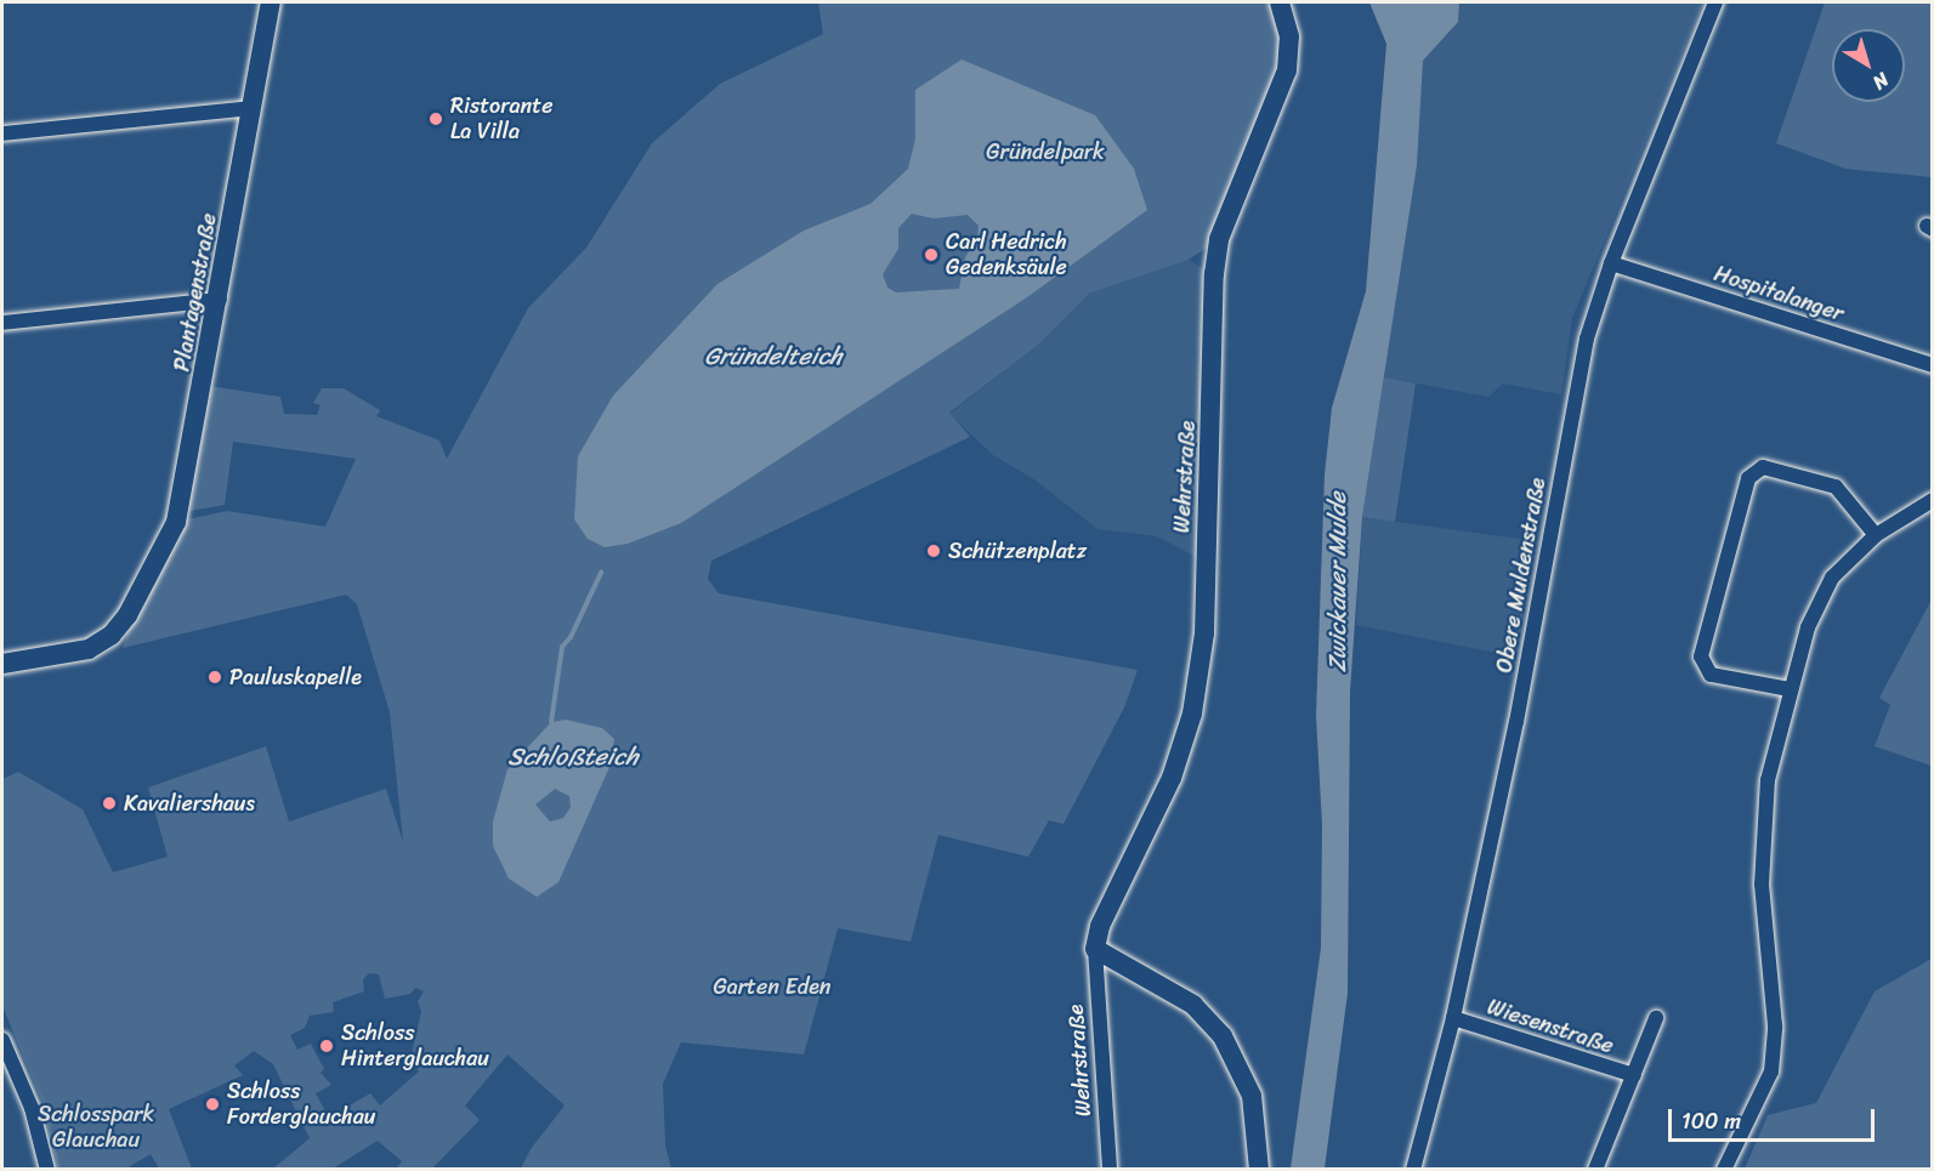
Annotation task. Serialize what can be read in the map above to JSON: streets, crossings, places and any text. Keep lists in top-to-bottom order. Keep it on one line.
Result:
{"streets":{"street":["Plantagenstraße","Hospitalanger","Wehrstraße","Obere Muldenstraße","Wiesenstraße"]},"crossings":[["Hospitalanger","Obere Muldenstraße"],["Obere Muldenstraße","Wiesenstraße"]],"water":["Gründelteich","Zwickauer Mulde","Schloßteich"],"parks":["Gründelpark","Garten Eden","Schlosspark Glauchau"],"places":["Ristorante La Villa","Carl Hedrich Gedenksäule","Schützenplatz","Pauluskapelle","Kavaliershaus","Schloss Hinterglauchau","Schloss Forderglauchau"],"scale_bar":"100 m","north":"bottom right"}
